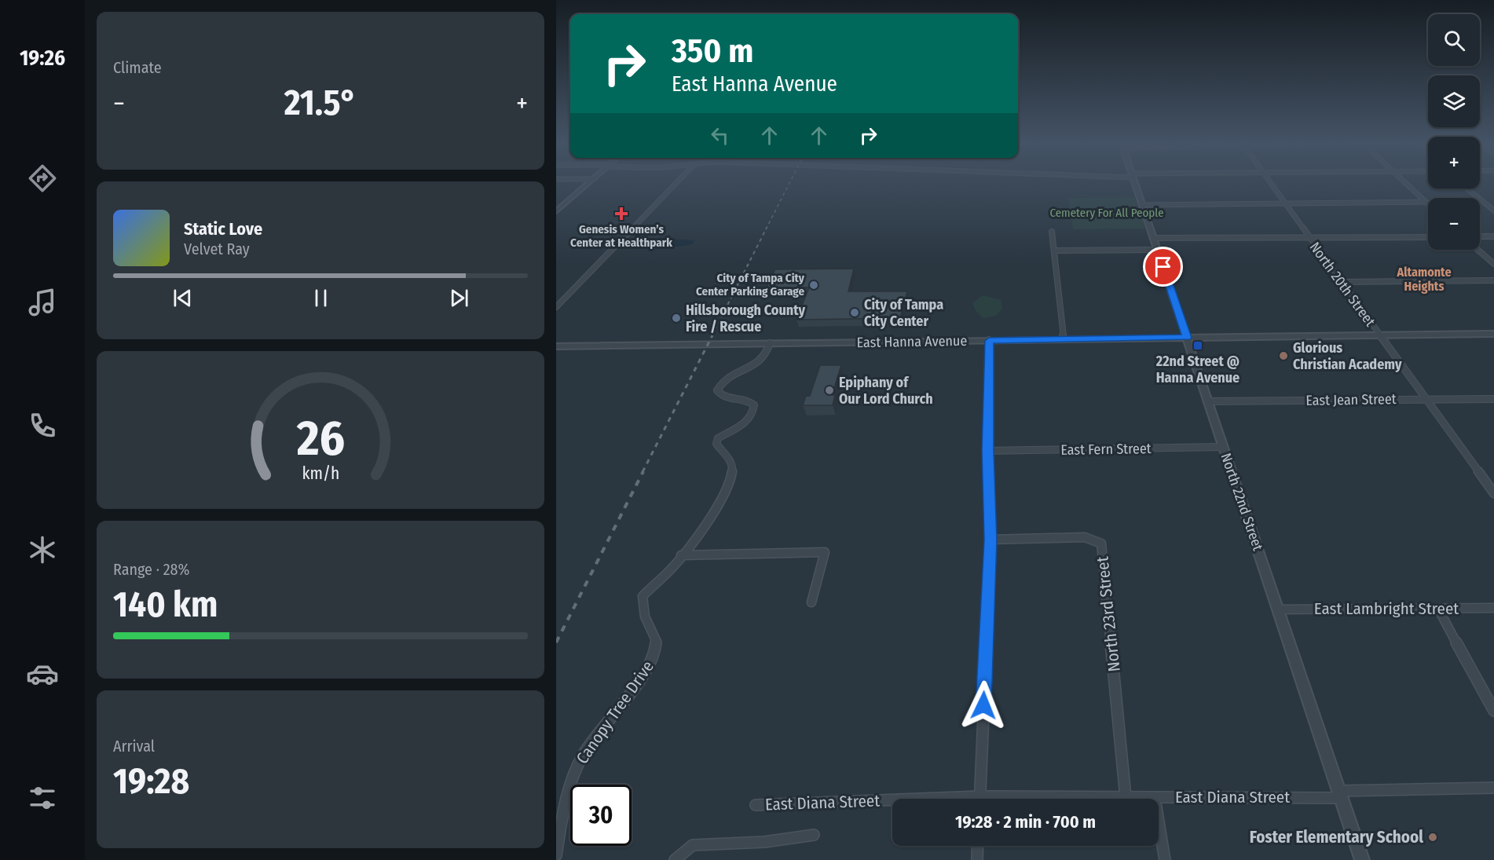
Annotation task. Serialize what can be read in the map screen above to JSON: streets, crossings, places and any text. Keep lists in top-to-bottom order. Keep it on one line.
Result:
{"streets":{"street":["North 20th Street","East Hanna Avenue","East Jean Street","East Fern Street","North 22nd Street","East Lambright Street","North 23rd Street","Canopy Tree Drive","East Diana Street"]},"crossings":[["North 20th Street","East Hanna Avenue"],["North 20th Street","East Jean Street"],["East Hanna Avenue","North 22nd Street"],["East Hanna Avenue","Canopy Tree Drive"],["East Jean Street","North 22nd Street"],["East Fern Street","North 22nd Street"],["North 22nd Street","East Lambright Street"],["North 22nd Street","East Diana Street"],["North 23rd Street","East Diana Street"]],"districts":["Altamonte Heights"],"parks":["Cemetery For All People"],"places":{"health":["Genesis Women’s Center at Healthpark"],"other":["City of Tampa City Center Parking Garage","City of Tampa City Center","Hillsborough County Fire / Rescue","Glorious Christian Academy","Epiphany of Our Lord Church","Foster Elementary School"],"transit":["22nd Street @ Hanna Avenue"]},"page":{"tabs":"19:26","tile":["Climate",["Range · 28%","140 km"],["Arrival","19:28"]],"map_buttons":["+","−"],"turn":["350 m","East Hanna Avenue"],"heat":["−","21.5°","+"],"song":["Static Love","Velvet Ray"],"limit":"30","trip":"19:28 · 2 min · 700 m","gauge":["26","km/h"]}}
